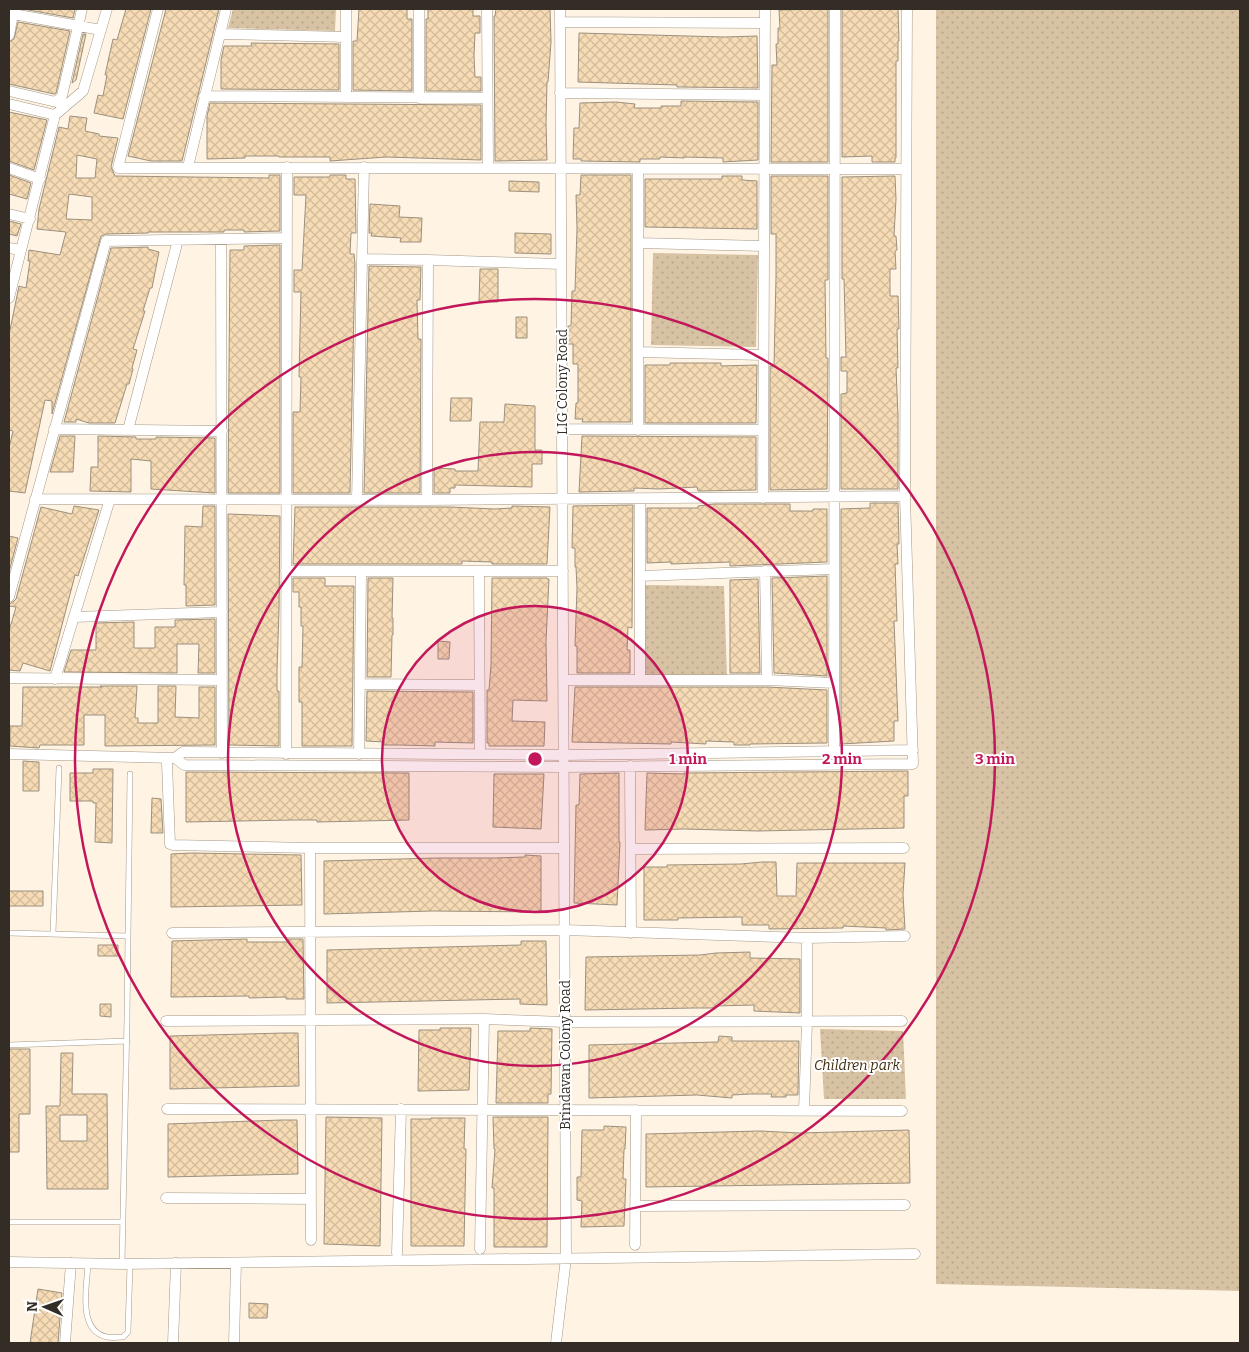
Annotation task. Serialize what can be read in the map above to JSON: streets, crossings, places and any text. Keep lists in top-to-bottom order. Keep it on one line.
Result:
{"streets":{"street":["LIG Colony Road","Brindavan Colony Road"]},"crossings":[["LIG Colony Road","Brindavan Colony Road"]],"parks":["Children park"],"north":"left","rings":["1 min","2 min","3 min"]}
